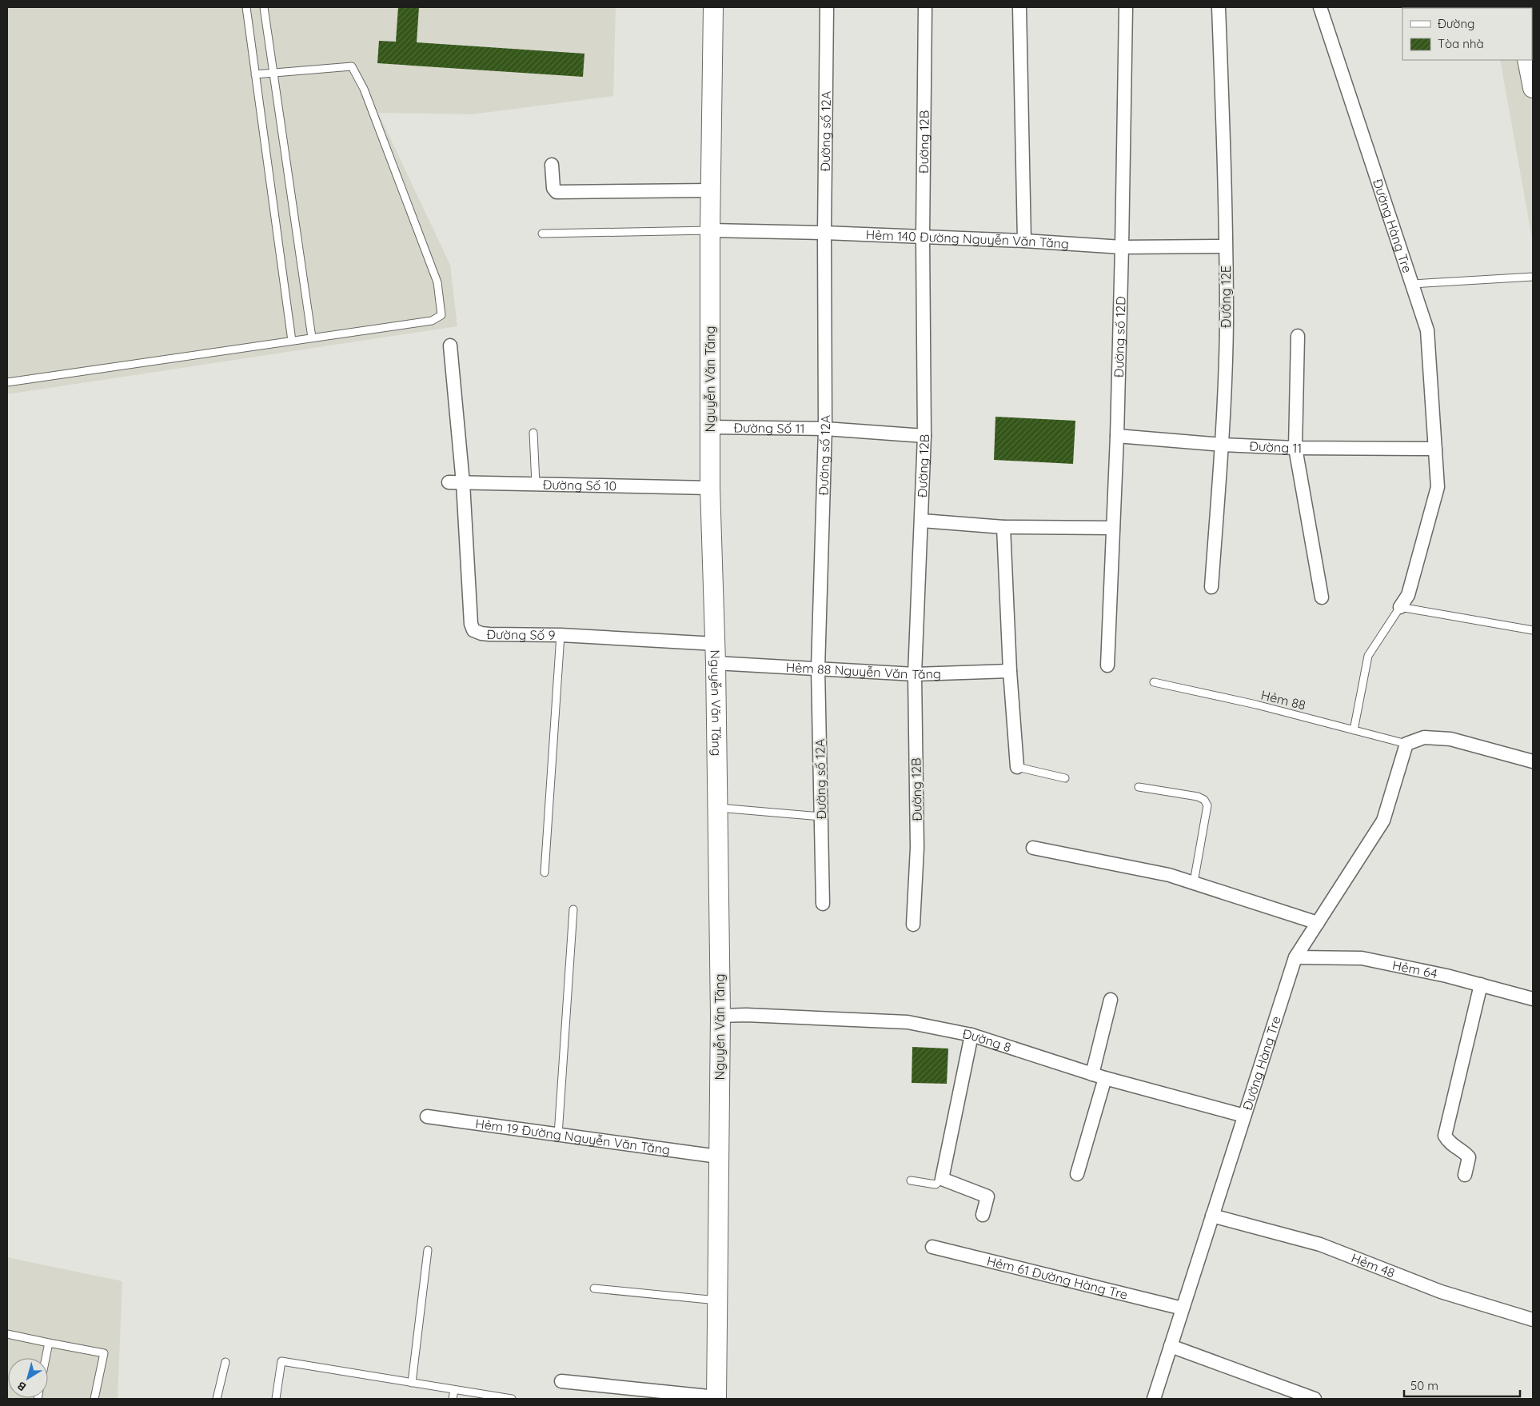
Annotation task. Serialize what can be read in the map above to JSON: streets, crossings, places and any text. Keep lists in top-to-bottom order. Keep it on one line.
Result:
{"streets":{"main road":["Nguyễn Văn Tăng"],"street":["Đường số 12A","Đường 12B","Đường Hàng Tre","Hẻm 140 Đường Nguyễn Văn Tăng","Đường 12E","Đường số 12D","Đường Số 11","Đường 11","Đường Số 10","Đường Số 9","Hẻm 88 Nguyễn Văn Tăng","Hẻm 64","Đường 8","Hẻm 19 Đường Nguyễn Văn Tăng","Hẻm 48","Hẻm 61 Đường Hàng Tre"],"lane":["Hẻm 88"]},"crossings":[["Đường số 12A","Hẻm 140 Đường Nguyễn Văn Tăng"],["Đường số 12A","Đường Số 11"],["Đường số 12A","Hẻm 88 Nguyễn Văn Tăng"],["Đường 12B","Hẻm 140 Đường Nguyễn Văn Tăng"],["Đường 12B","Đường Số 11"],["Đường 12B","Hẻm 88 Nguyễn Văn Tăng"],["Đường Hàng Tre","Đường 11"],["Đường Hàng Tre","Hẻm 88"],["Đường Hàng Tre","Hẻm 64"],["Đường Hàng Tre","Đường 8"],["Đường Hàng Tre","Hẻm 48"],["Đường Hàng Tre","Hẻm 61 Đường Hàng Tre"],["Hẻm 140 Đường Nguyễn Văn Tăng","Đường 12E"],["Hẻm 140 Đường Nguyễn Văn Tăng","Đường số 12D"],["Hẻm 140 Đường Nguyễn Văn Tăng","Nguyễn Văn Tăng"],["Đường 12E","Đường 11"],["Đường số 12D","Đường 11"],["Nguyễn Văn Tăng","Đường Số 11"],["Nguyễn Văn Tăng","Đường Số 10"],["Nguyễn Văn Tăng","Đường Số 9"],["Nguyễn Văn Tăng","Hẻm 88 Nguyễn Văn Tăng"],["Nguyễn Văn Tăng","Đường 8"],["Nguyễn Văn Tăng","Hẻm 19 Đường Nguyễn Văn Tăng"],["Đường Số 10","Đường Số 9"]],"legend":["Đường","Tòa nhà"],"scale_bar":"50 m","north":"bottom left"}
